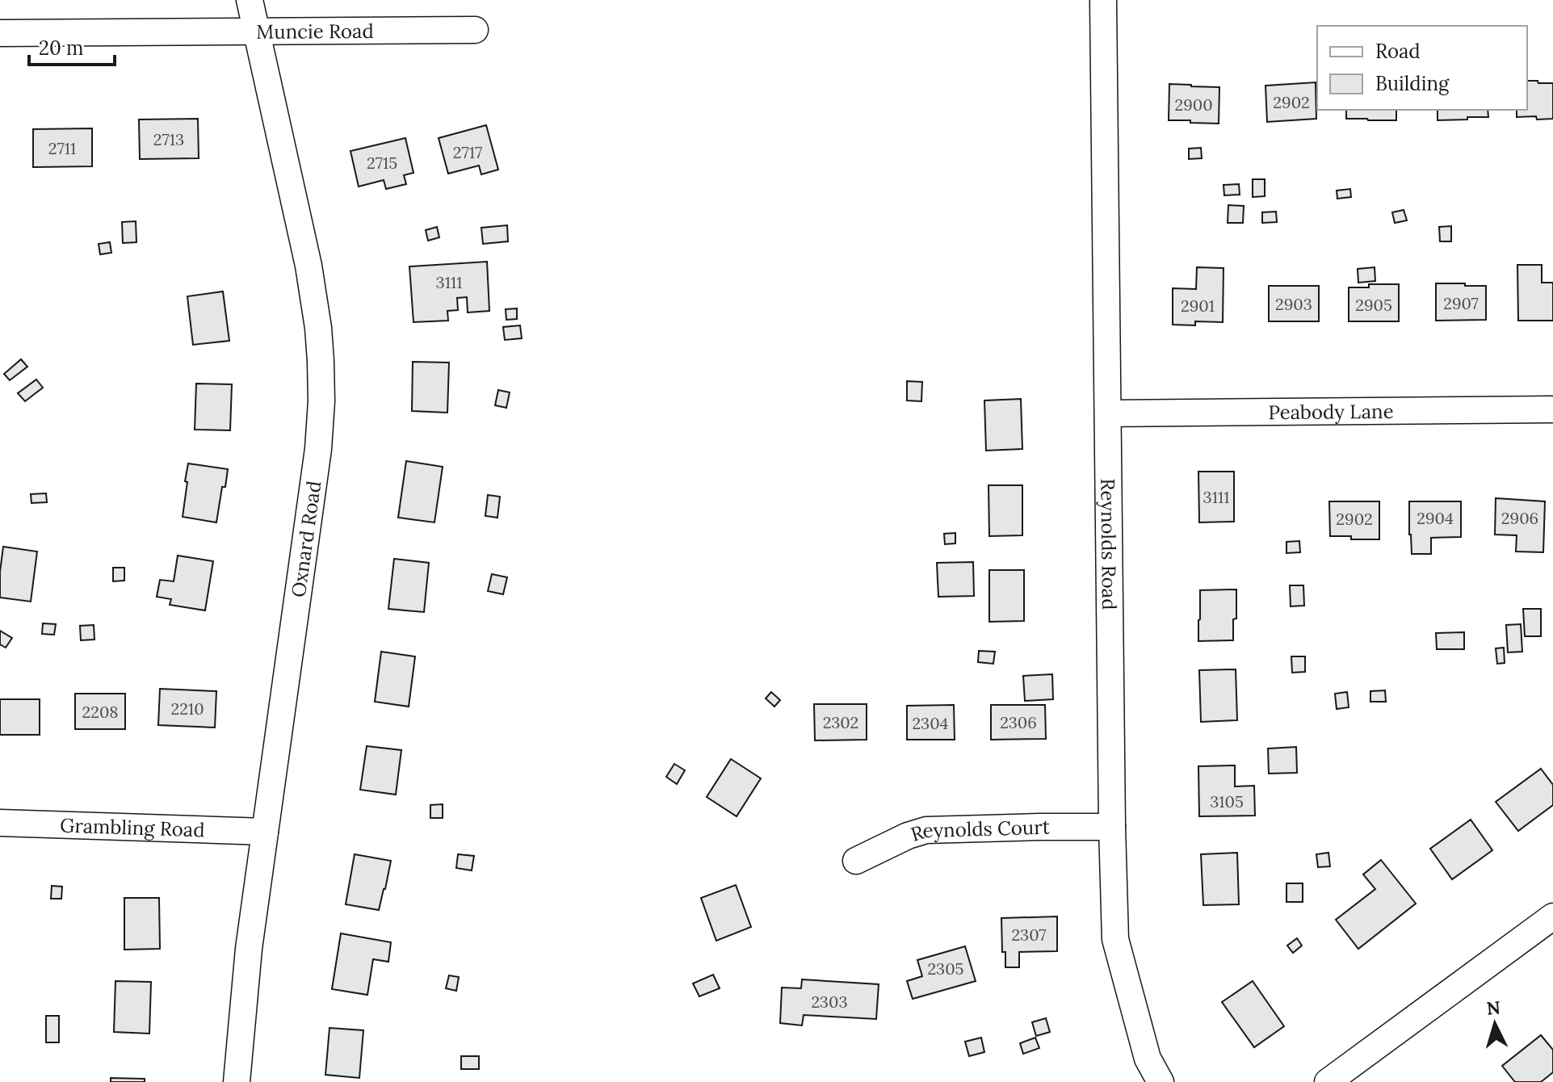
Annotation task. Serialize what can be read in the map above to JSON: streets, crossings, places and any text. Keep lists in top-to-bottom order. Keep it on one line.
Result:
{"streets":{"street":["Muncie Road","Peabody Lane","Oxnard Road","Reynolds Road","Grambling Road","Reynolds Court"]},"crossings":[["Muncie Road","Oxnard Road"],["Peabody Lane","Reynolds Road"],["Oxnard Road","Grambling Road"],["Reynolds Road","Reynolds Court"]],"house_numbers":["2902","2900","2713","2711","2717","2715","3111","2907","2903","2905","2901","3111","2904","2906","2902","2210","2208","2302","2306","2304","3105","2307","2305","2303"],"legend":["Road","Building"],"scale_bar":"20 m","north":"top"}
